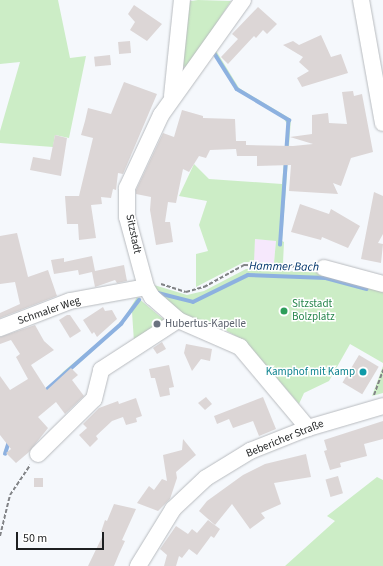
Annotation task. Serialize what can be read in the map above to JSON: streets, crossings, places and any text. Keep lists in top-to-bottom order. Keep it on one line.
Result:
{"streets":{"street":["Sitzstadt","Schmaler Weg","Bebericher Straße"]},"crossings":[["Sitzstadt","Schmaler Weg"],["Sitzstadt","Bebericher Straße"]],"water":["Hammer Bach"],"places":["Sitzstadt Bolzplatz","Hubertus-Kapelle","Kamphof mit Kamp"],"scale_bar":"50 m"}
